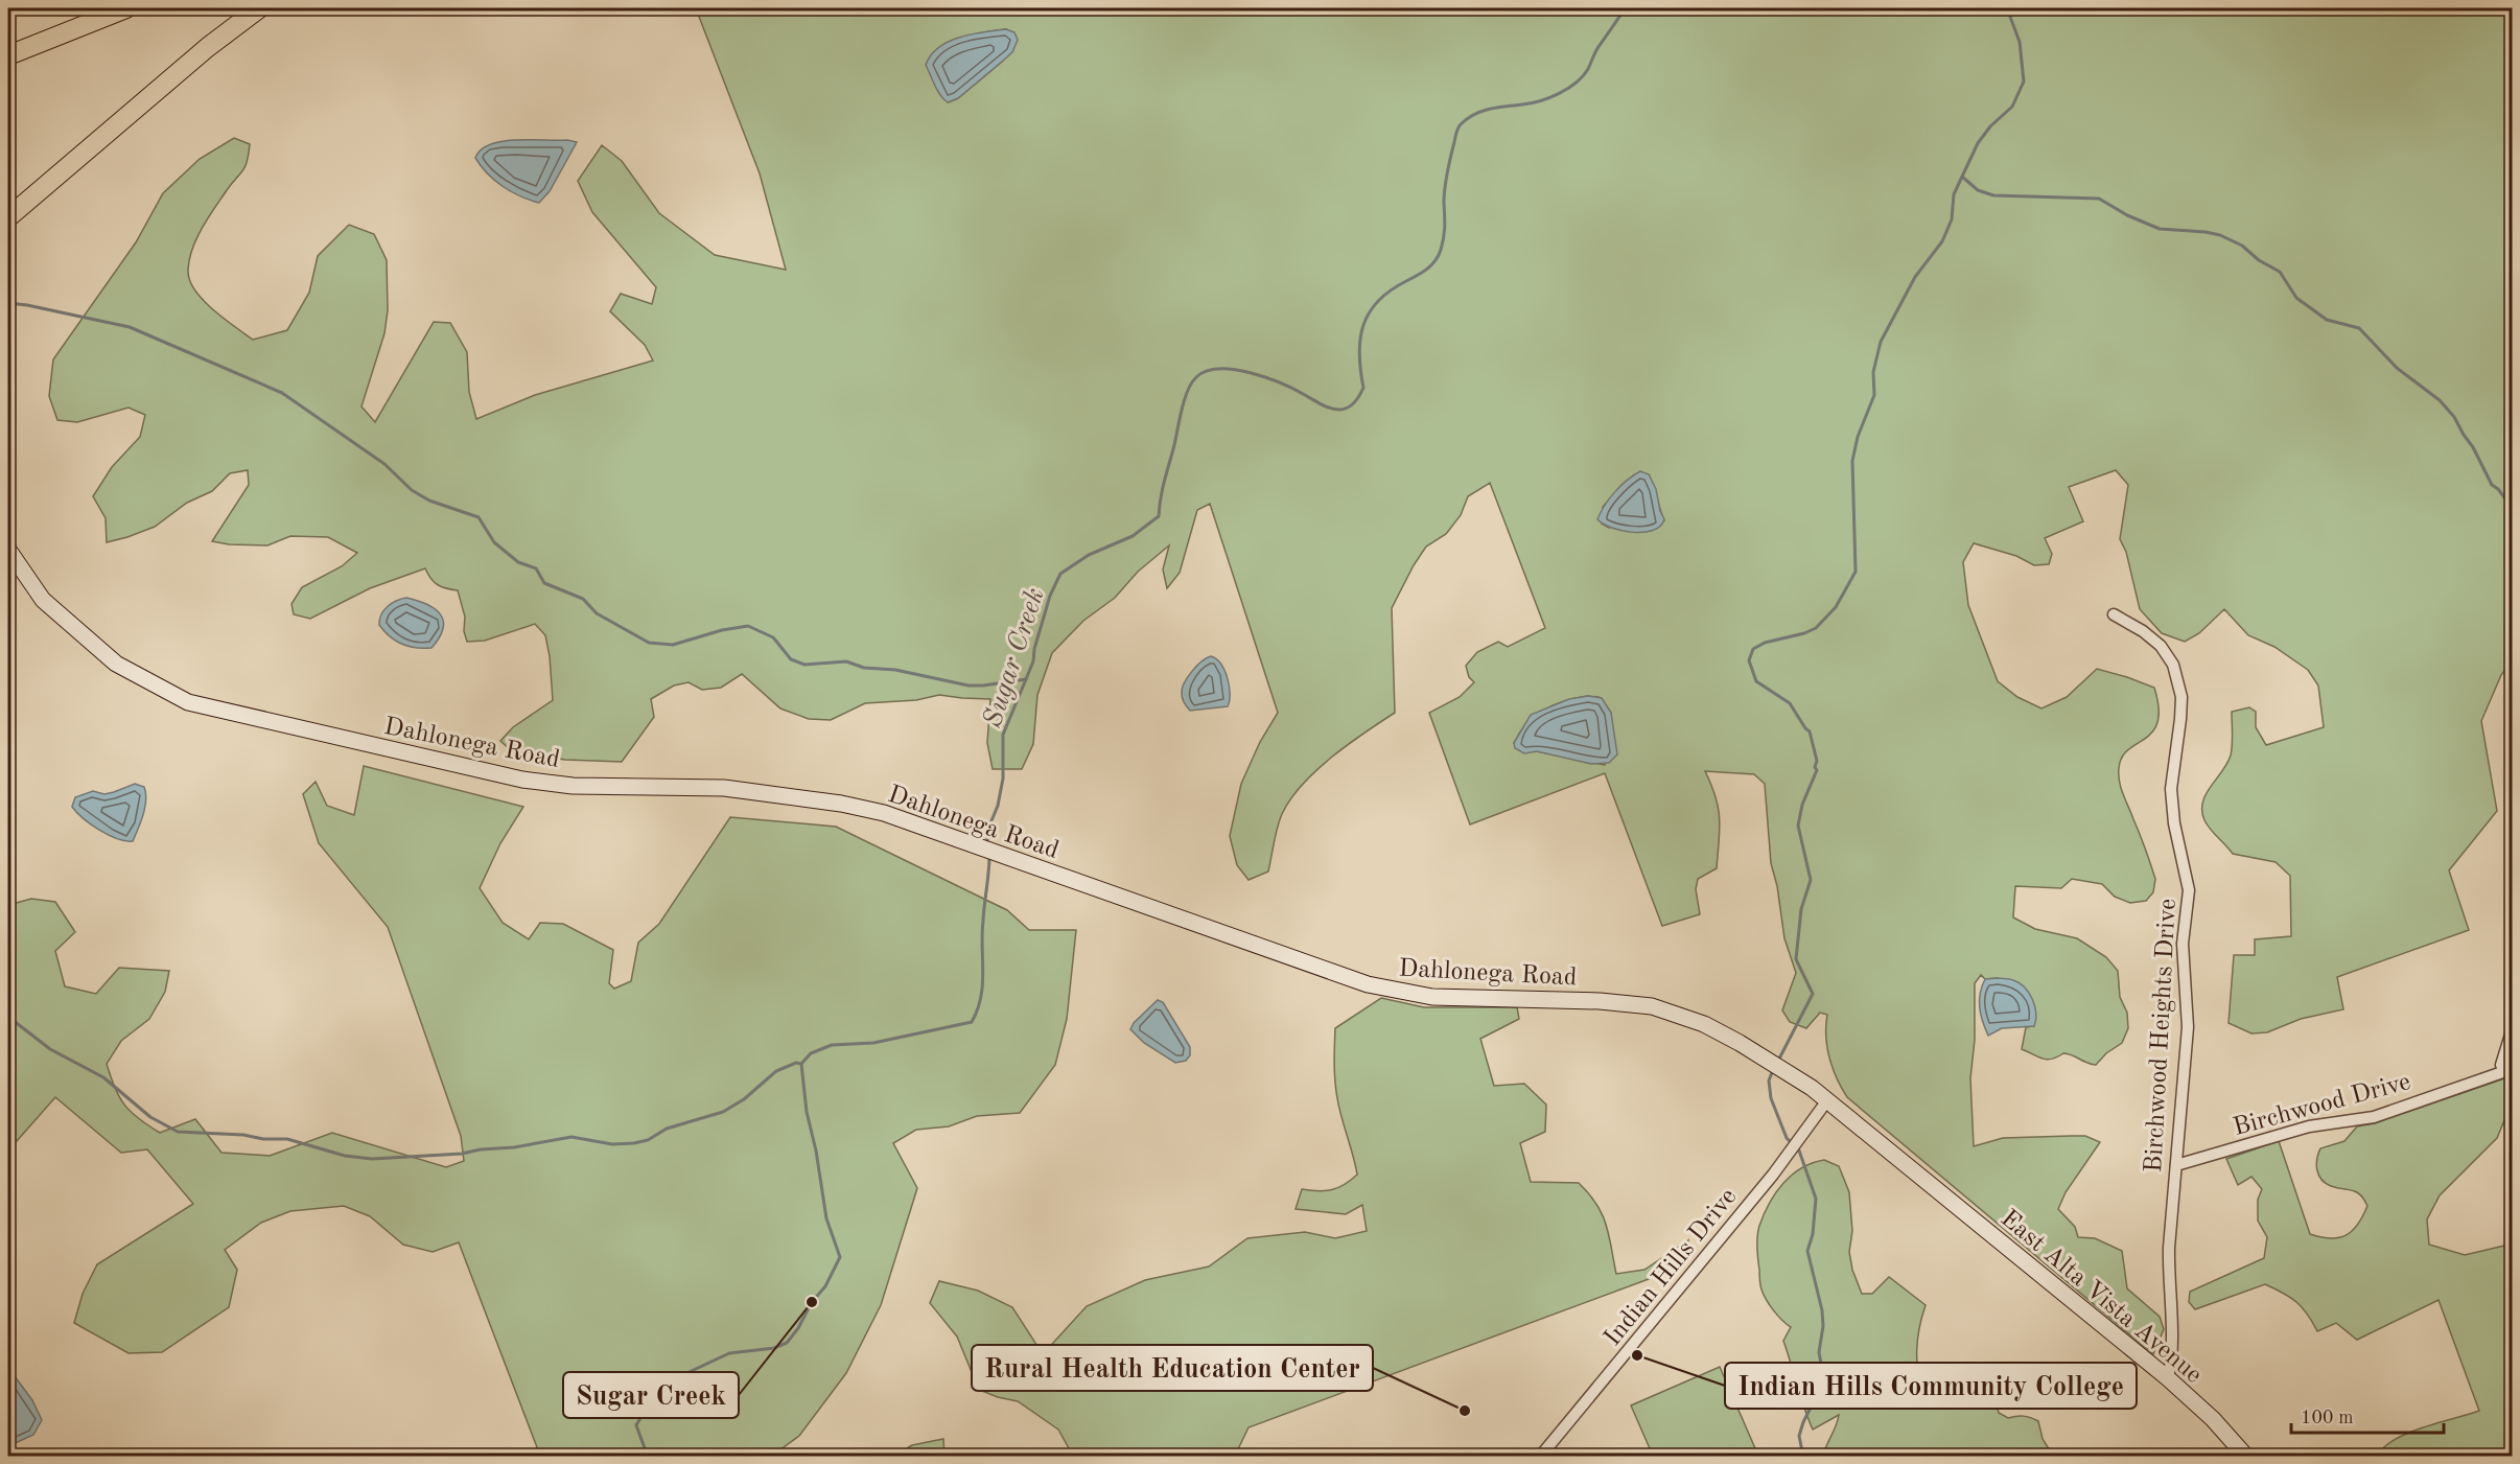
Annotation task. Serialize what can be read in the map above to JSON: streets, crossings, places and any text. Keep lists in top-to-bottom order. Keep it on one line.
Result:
{"streets":{"main road":["Dahlonega Road","East Alta Vista Avenue"],"street":["Birchwood Heights Drive","Birchwood Drive","Indian Hills Drive"]},"crossings":[["Dahlonega Road","Indian Hills Drive"],["Dahlonega Road","East Alta Vista Avenue"],["Birchwood Heights Drive","Birchwood Drive"],["Birchwood Heights Drive","East Alta Vista Avenue"]],"water":["Sugar Creek"],"places":["Sugar Creek","Indian Hills Community College","Rural Health Education Center"],"scale_bar":"100 m"}
